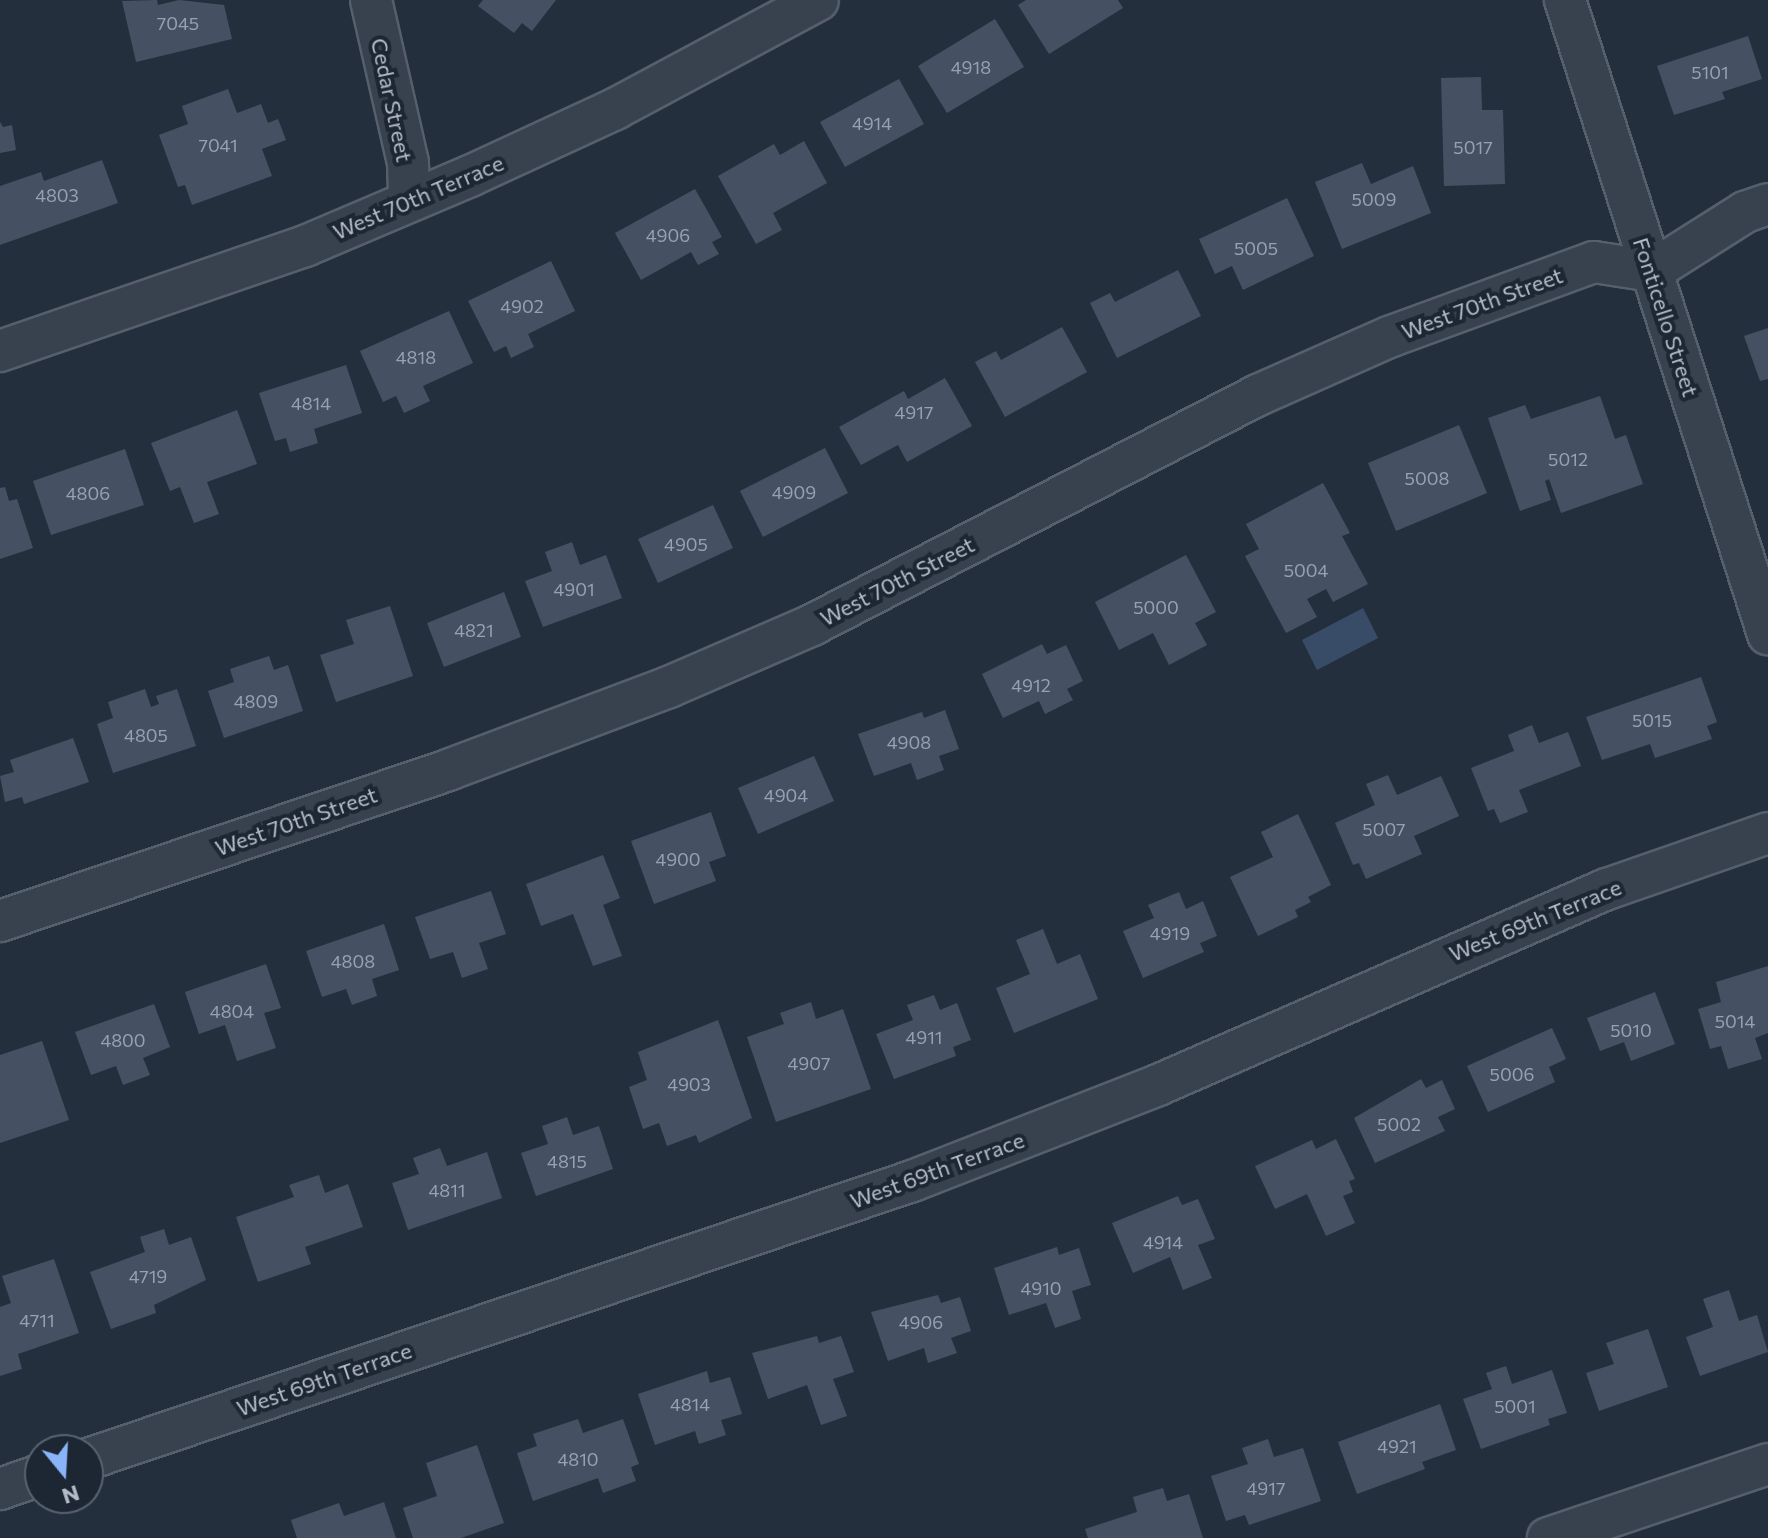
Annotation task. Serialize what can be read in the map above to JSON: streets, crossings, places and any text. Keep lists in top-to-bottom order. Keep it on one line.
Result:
{"streets":{"street":["Cedar Street","West 70th Terrace","West 70th Street","Fonticello Street","West 69th Terrace"]},"crossings":[["Cedar Street","West 70th Terrace"],["West 70th Street","Fonticello Street"]],"house_numbers":["7045","4918","5101","4914","7041","5017","4803","5009","4906","5005","4902","4818","4814","4917","5012","5008","4909","4806","4905","5004","4901","5000","4821","4912","4809","5015","4805","4908","4904","5007","4900","4919","4808","4804","5014","5010","4911","4800","4907","5006","4903","5002","4815","4811","4914","4719","4910","4711","4906","4814","5001","4921","4810","4917"],"north":"bottom"}
